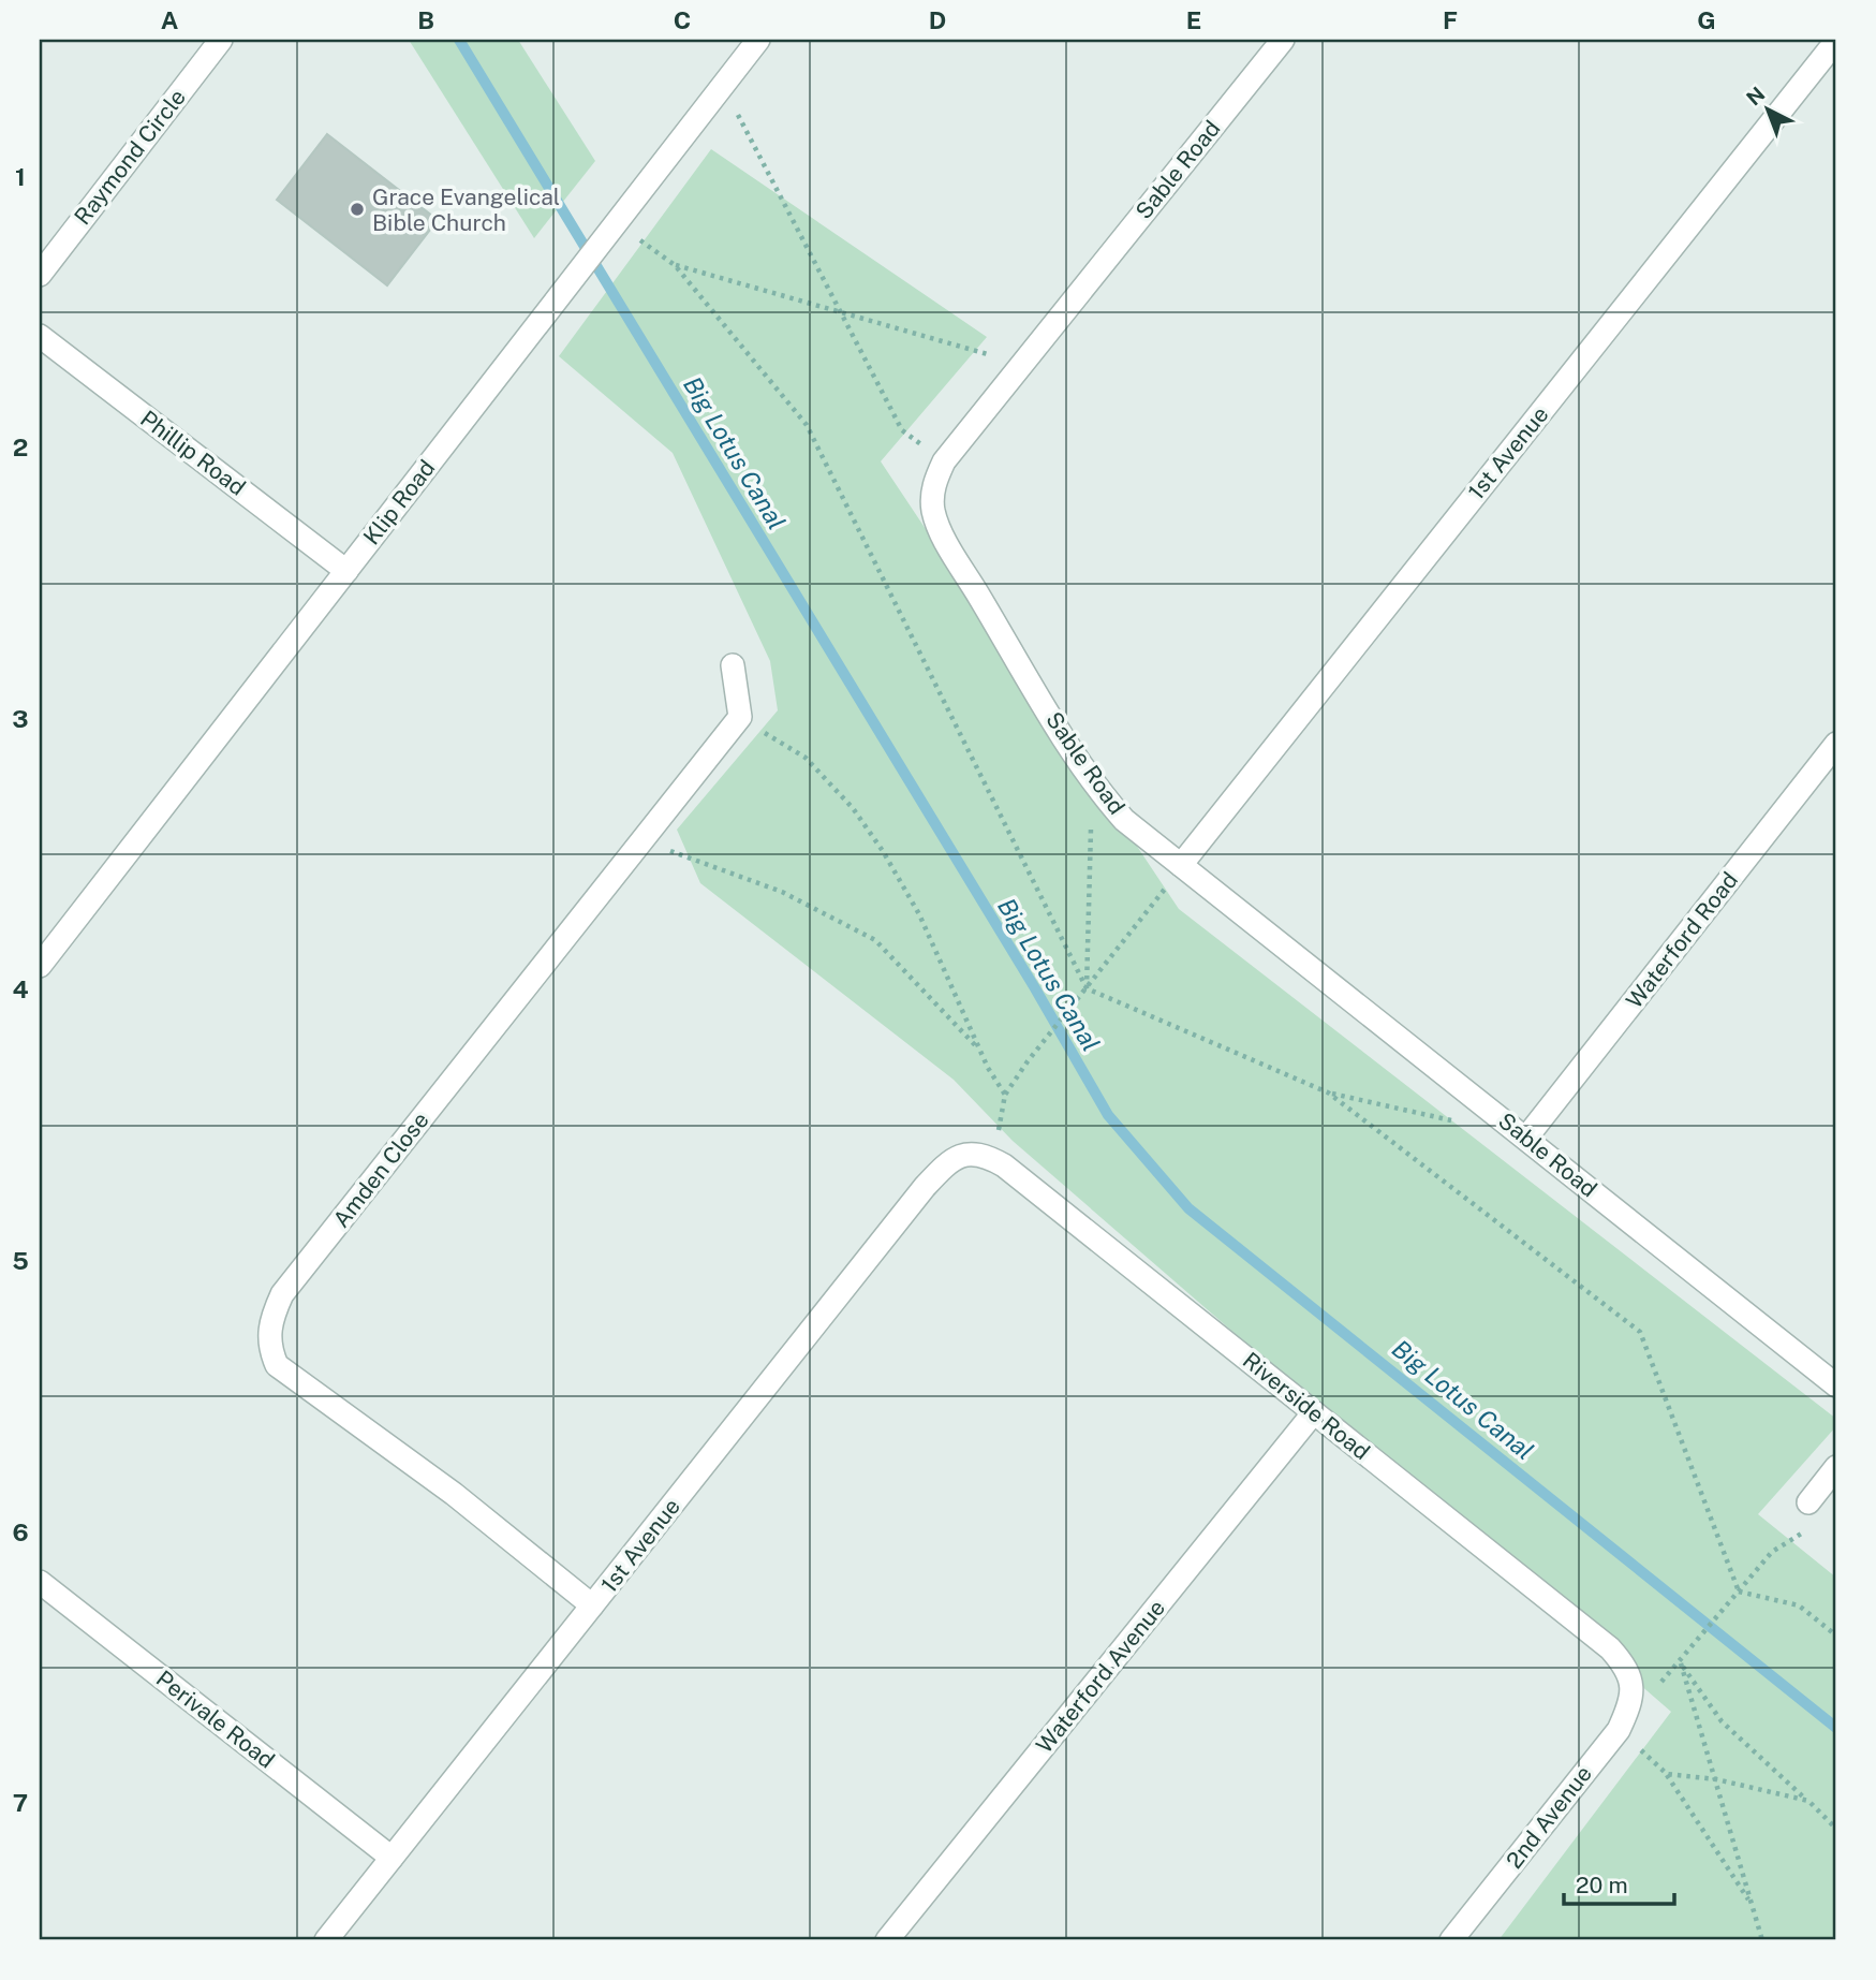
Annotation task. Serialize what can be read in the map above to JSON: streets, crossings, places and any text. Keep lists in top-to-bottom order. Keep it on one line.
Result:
{"streets":{"street":["Raymond Circle","Sable Road","Phillip Road","1st Avenue","Klip Road","Waterford Road","Amden Close","Riverside Road","Waterford Avenue","Perivale Road","2nd Avenue"]},"crossings":[["Sable Road","1st Avenue"],["Sable Road","Waterford Road"],["Phillip Road","Klip Road"],["1st Avenue","Amden Close"],["1st Avenue","Riverside Road"],["1st Avenue","Perivale Road"],["Riverside Road","Waterford Avenue"],["Riverside Road","2nd Avenue"]],"water":["Big Lotus Canal"],"places":["Grace Evangelical Bible Church"],"scale_bar":"20 m","north":"top left","grid":{"columns":["A","B","C","D","E","F","G"],"rows":["1","2","3","4","5","6","7"]}}
